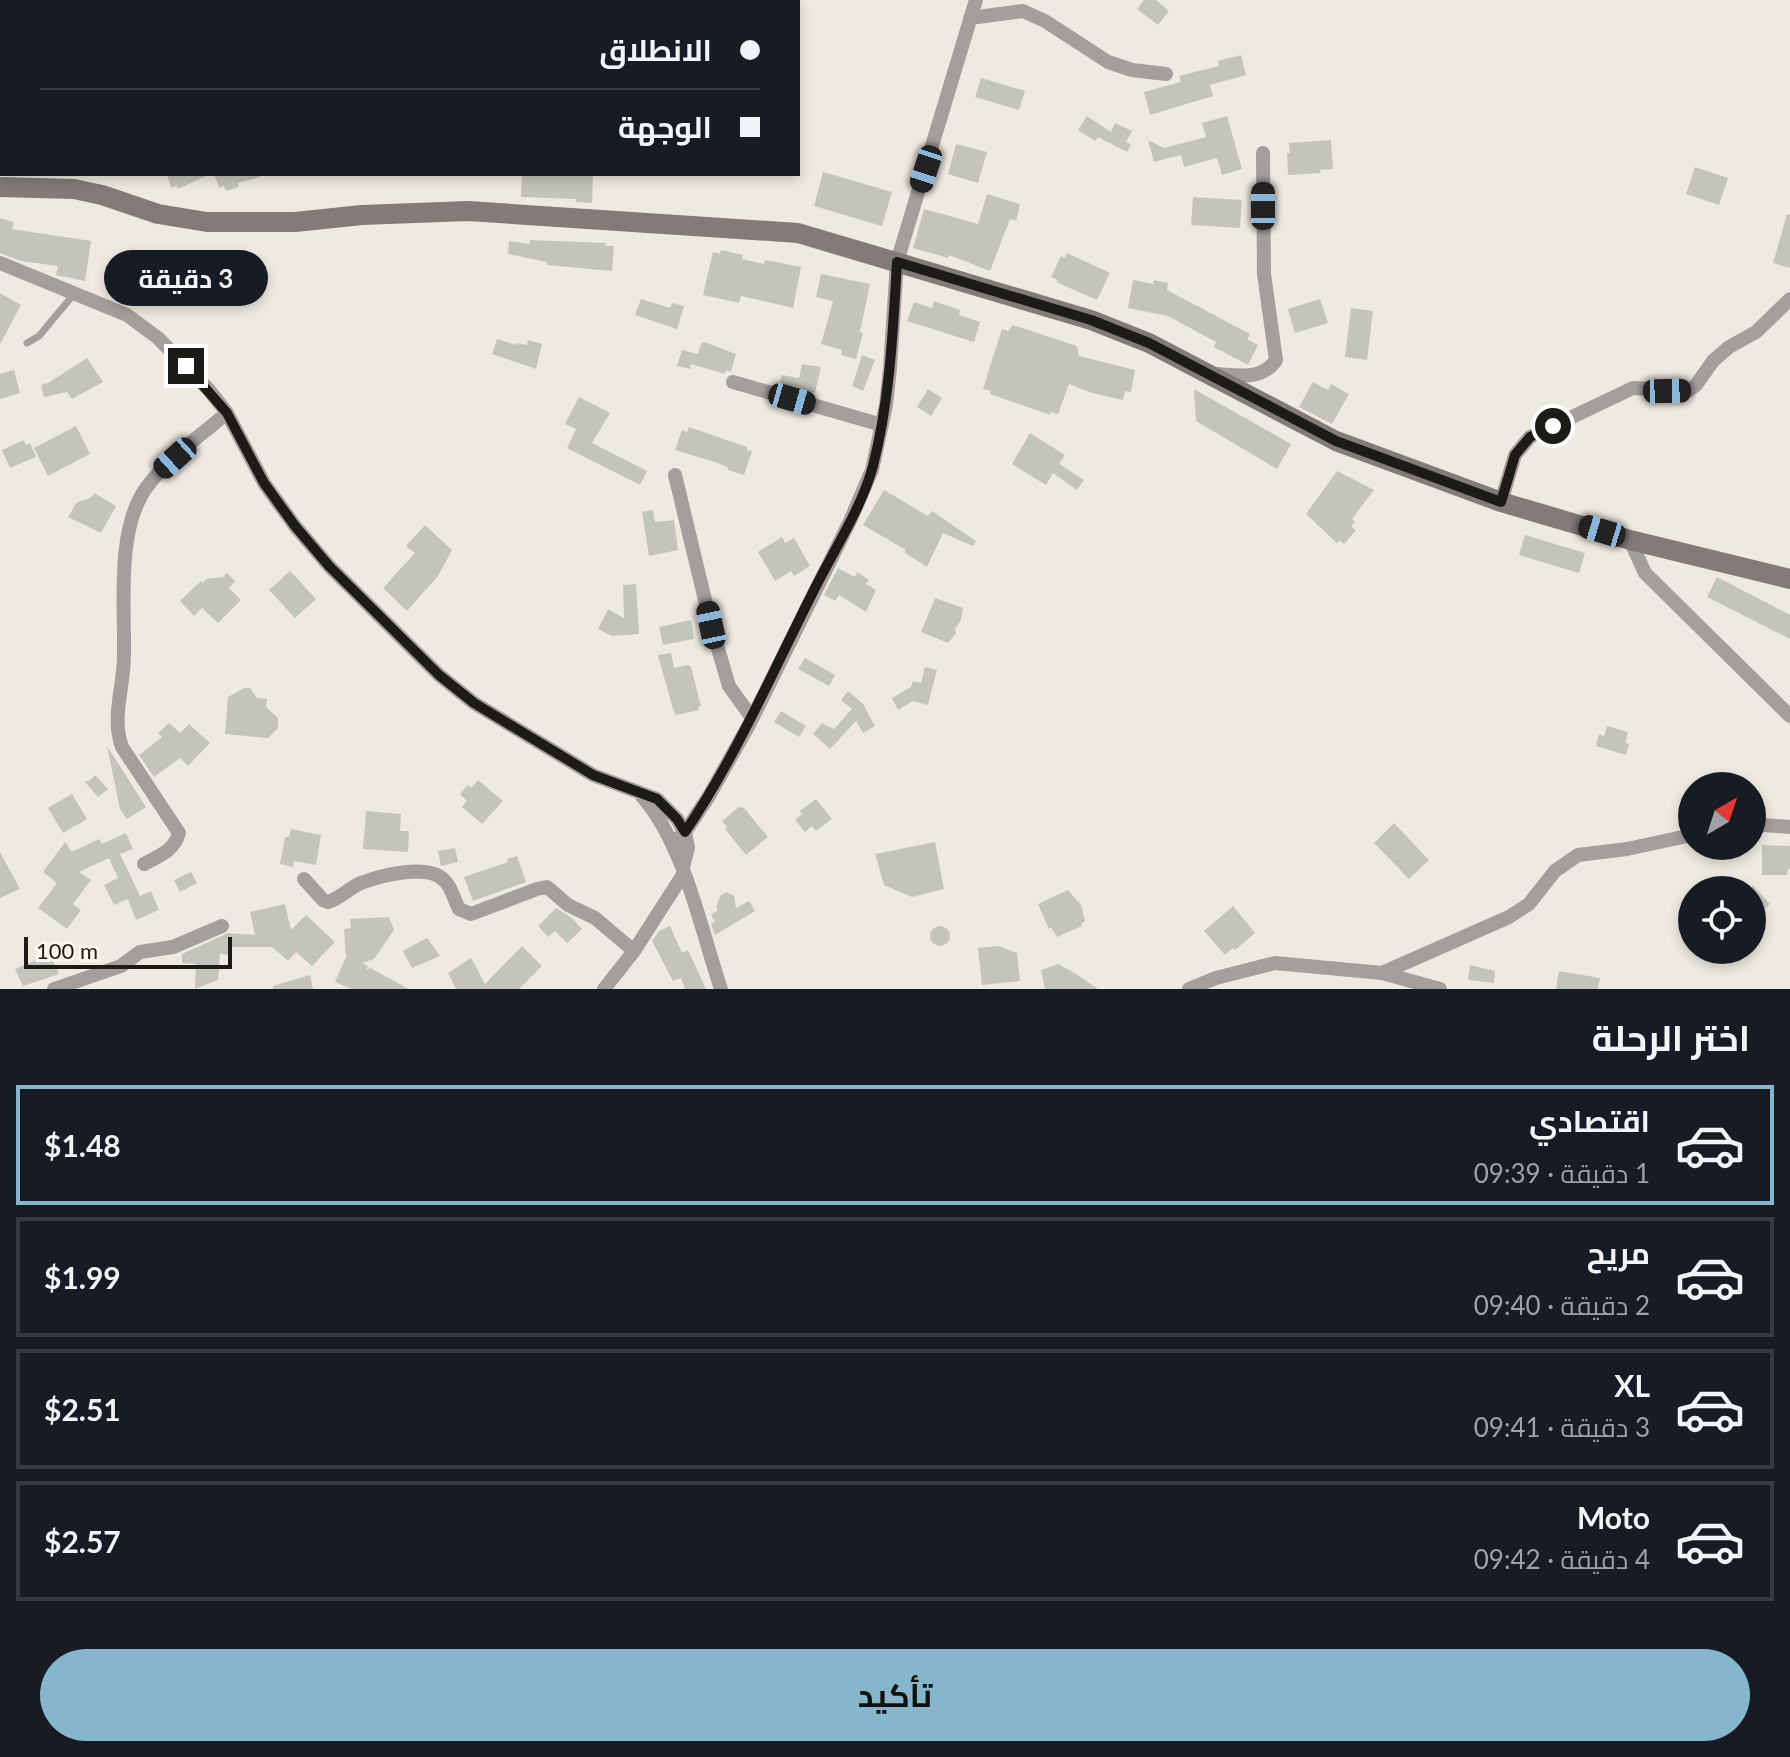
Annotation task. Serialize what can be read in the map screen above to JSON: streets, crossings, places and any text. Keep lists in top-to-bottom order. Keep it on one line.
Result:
{"scale_bar":"100 m","north":"top right","page":{"banner":["الانطلاق","الوجهة"],"bubble":"3 دقيقة","scale":"100 m","heading":"اختر الرحلة","list":[{"name":"اقتصادي","note":"1 دقيقة · 09:39","value":"$1.48"},{"name":"مريح","note":"2 دقيقة · 09:40","value":"$1.99"},{"name":"XL","note":"3 دقيقة · 09:41","value":"$2.51"},{"name":"Moto","note":"4 دقيقة · 09:42","value":"$2.57"}],"buttons":"تأكيد"}}
